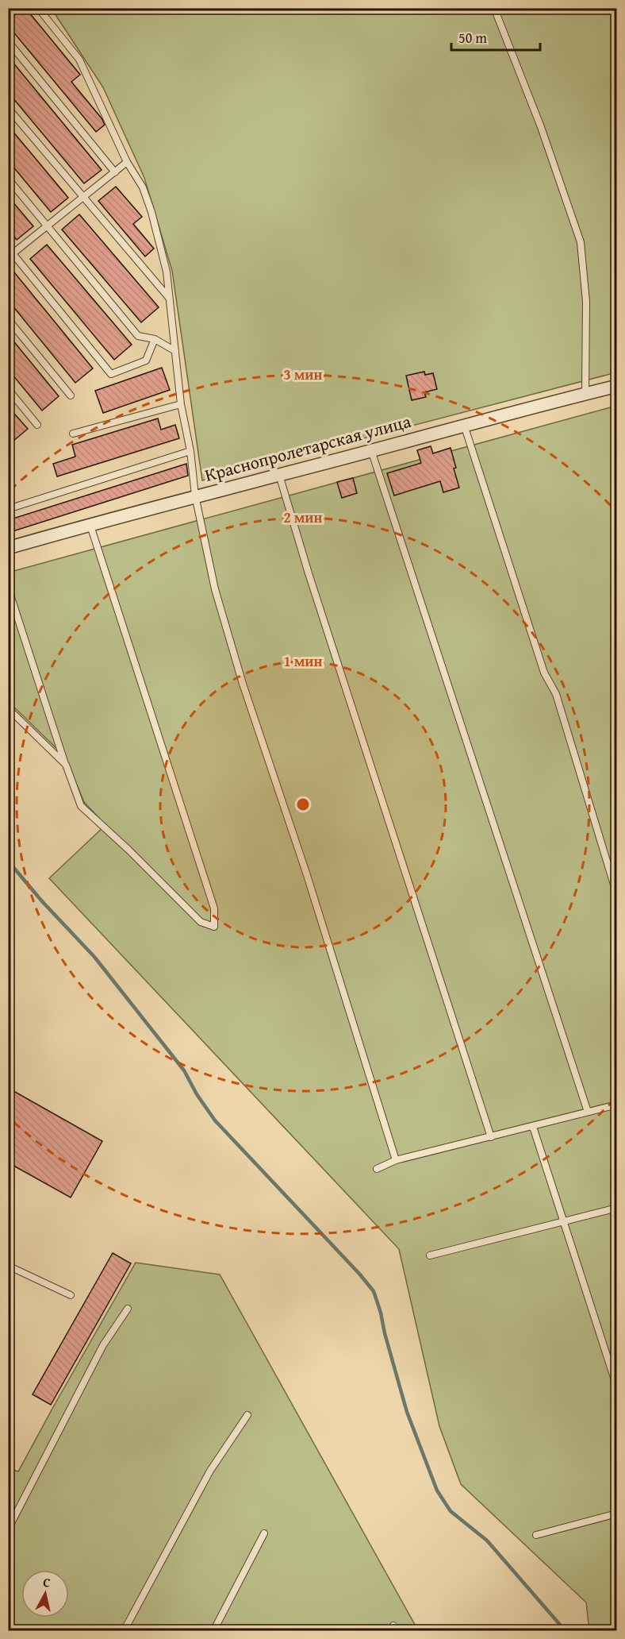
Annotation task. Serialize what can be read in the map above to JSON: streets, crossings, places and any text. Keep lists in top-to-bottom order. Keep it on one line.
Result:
{"streets":{"street":["Краснопролетарская улица"]},"scale_bar":"50 m","north":"top","rings":["3 мин","2 мин","1 мин"]}
